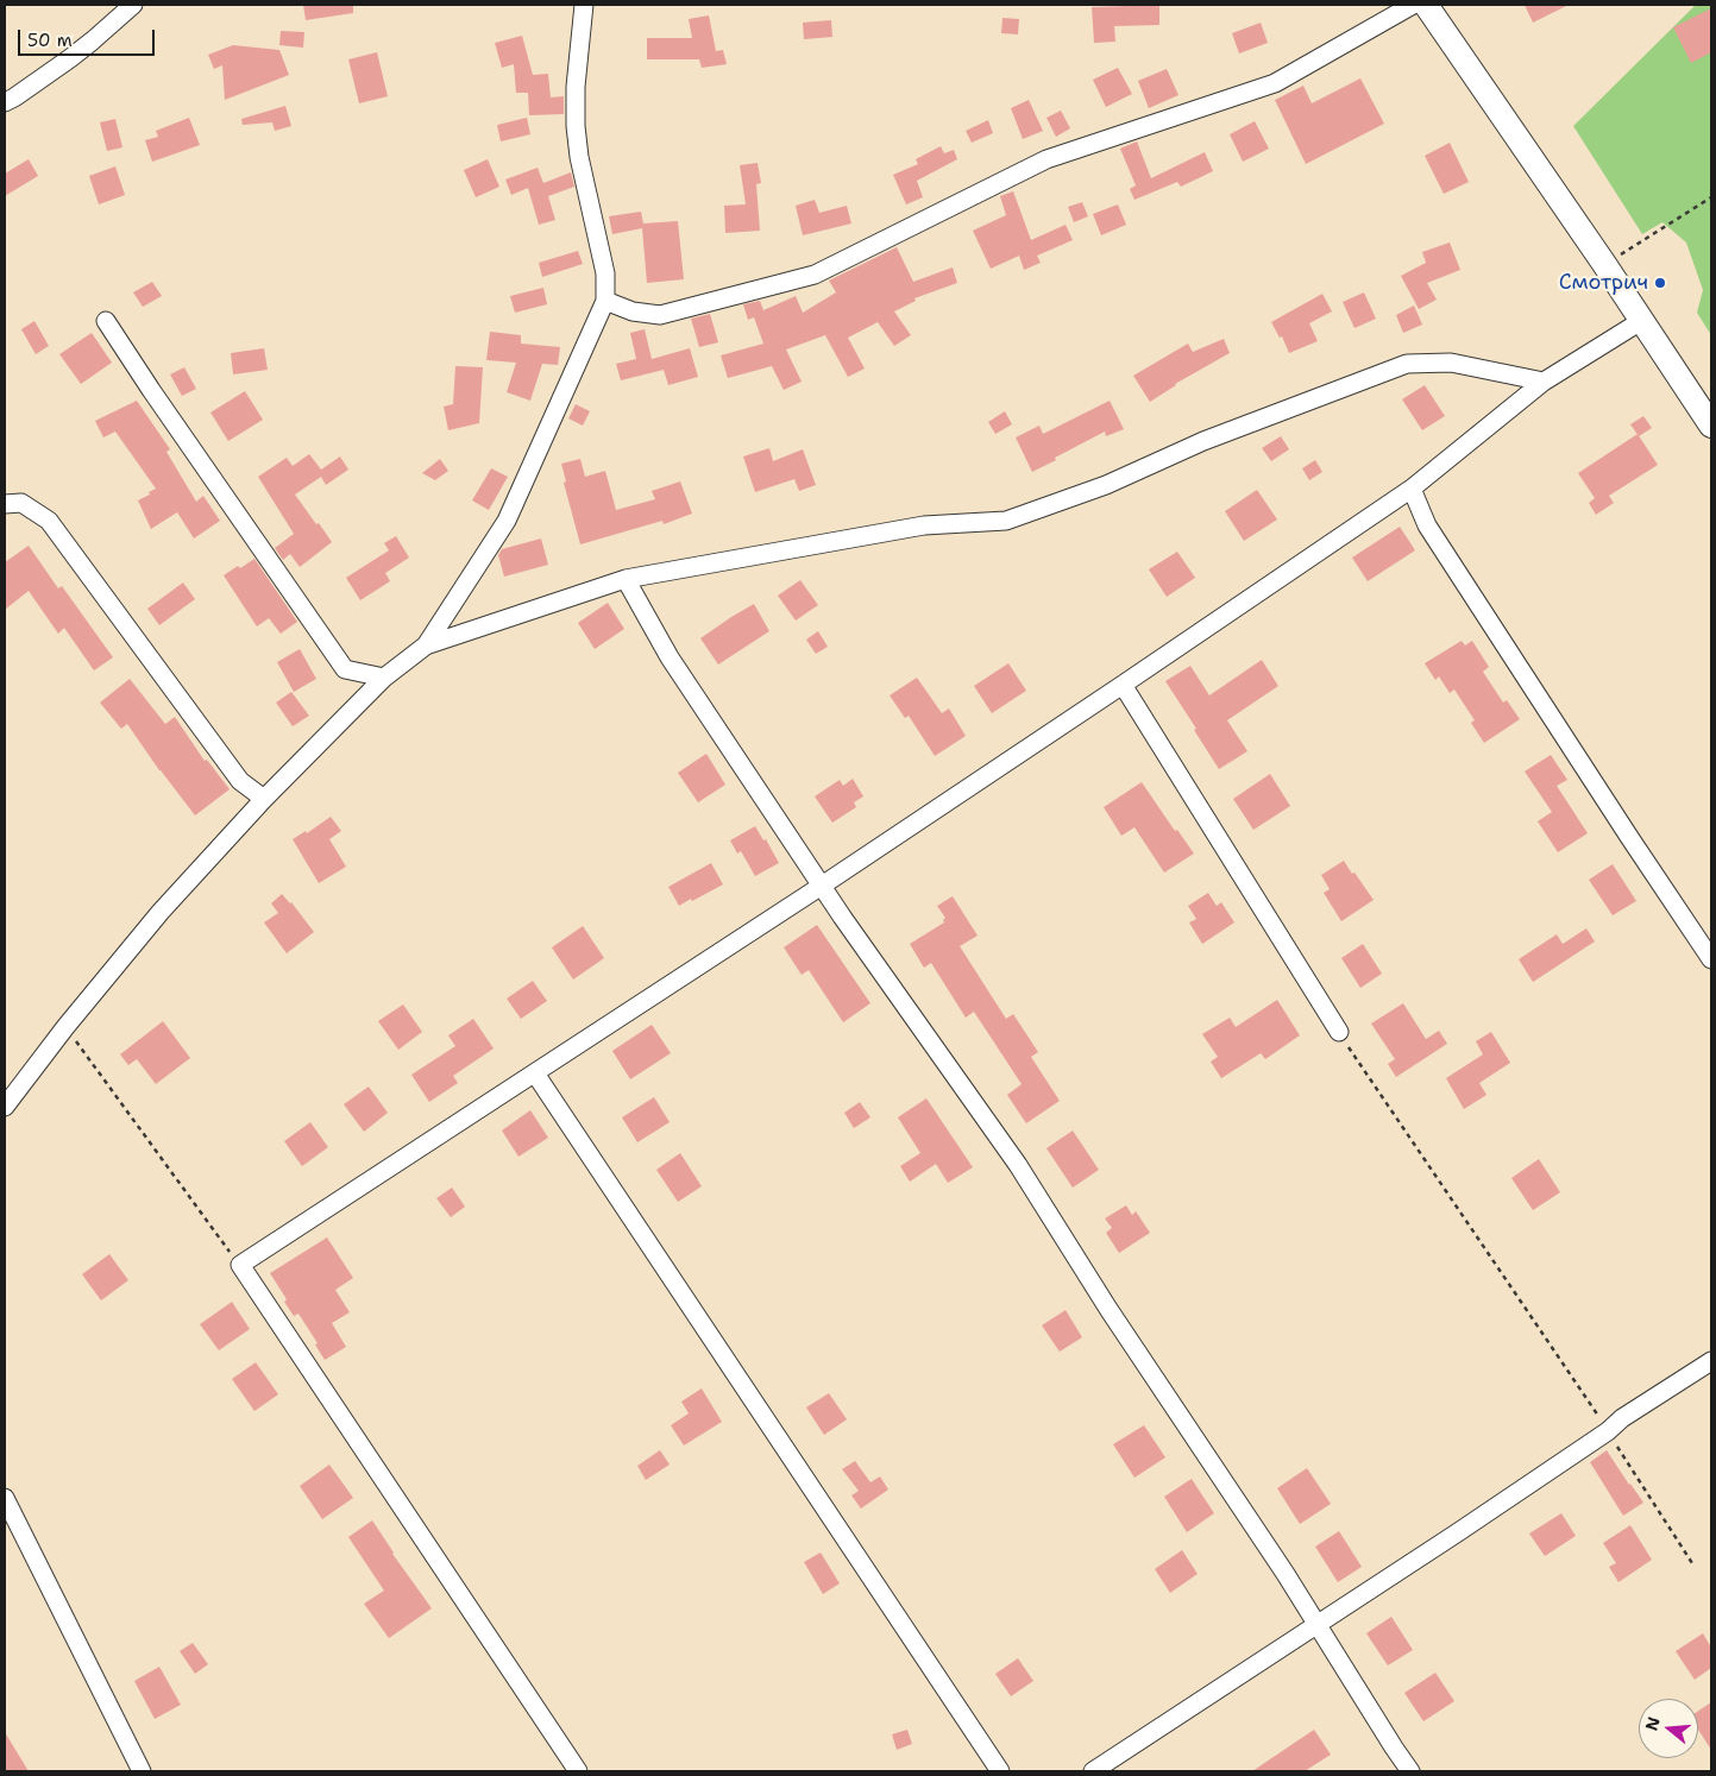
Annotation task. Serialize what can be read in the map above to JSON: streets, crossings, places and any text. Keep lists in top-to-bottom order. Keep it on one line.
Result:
{"places":["Смотрич"],"scale_bar":"50 m","north":"left"}
